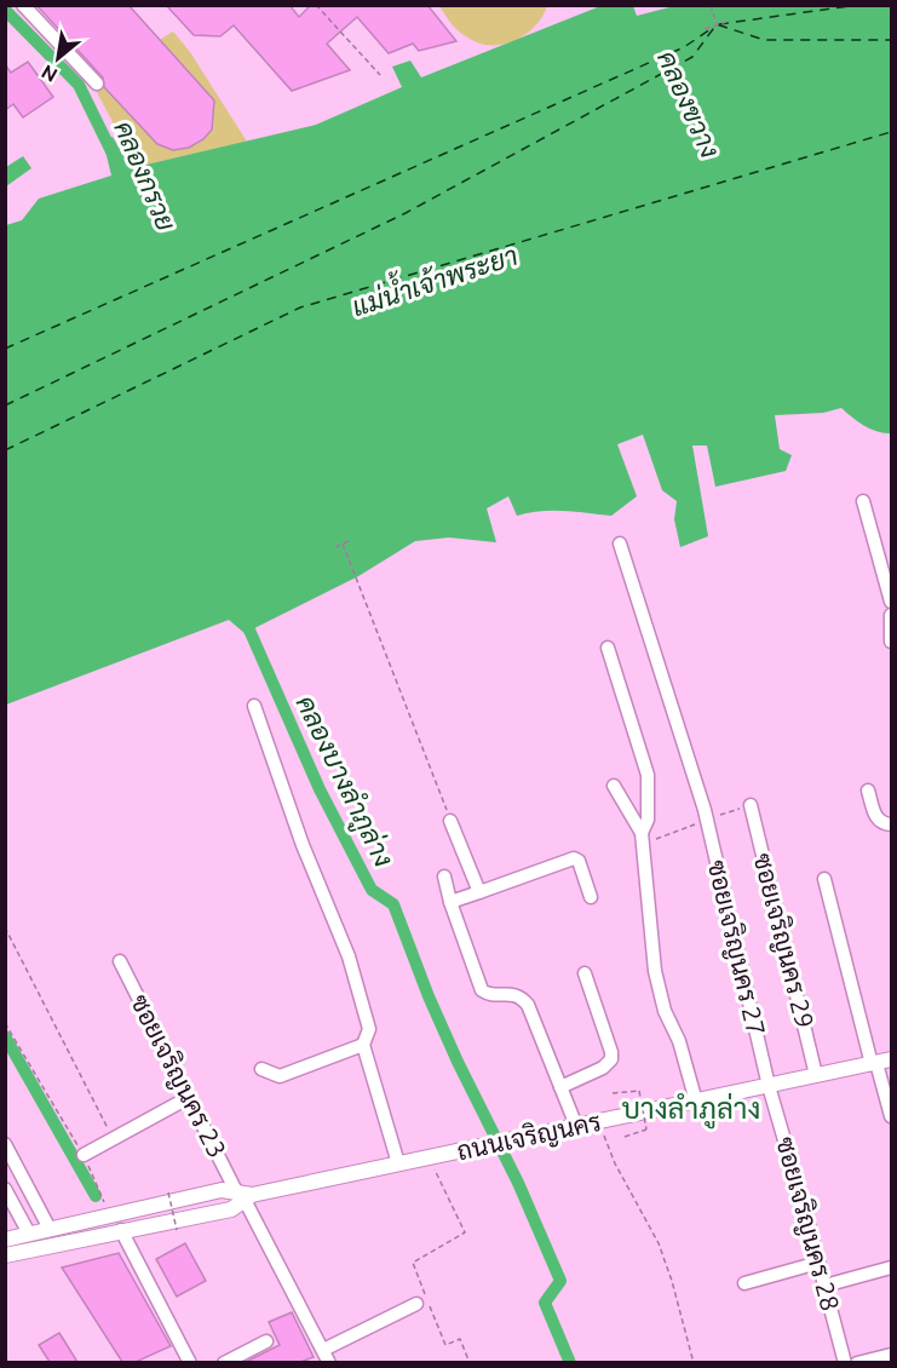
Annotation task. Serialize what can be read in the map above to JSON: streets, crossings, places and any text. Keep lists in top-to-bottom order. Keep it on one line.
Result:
{"streets":{"main road":["ถนนเจริญนคร"],"street":["ซอยเจริญนคร 29","ซอยเจริญนคร 27","ซอยเจริญนคร 23","ซอยเจริญนคร 28"]},"crossings":[["ซอยเจริญนคร 29","ถนนเจริญนคร"],["ซอยเจริญนคร 27","ถนนเจริญนคร"],["ซอยเจริญนคร 27","ซอยเจริญนคร 28"],["ซอยเจริญนคร 23","ถนนเจริญนคร"],["ถนนเจริญนคร","ซอยเจริญนคร 28"]],"districts":["บางลำภูล่าง"],"water":["คลองขวาง","คลองกรวย","แม่น้ำเจ้าพระยา","คลองบางลำภูล่าง"],"north":"bottom left"}
